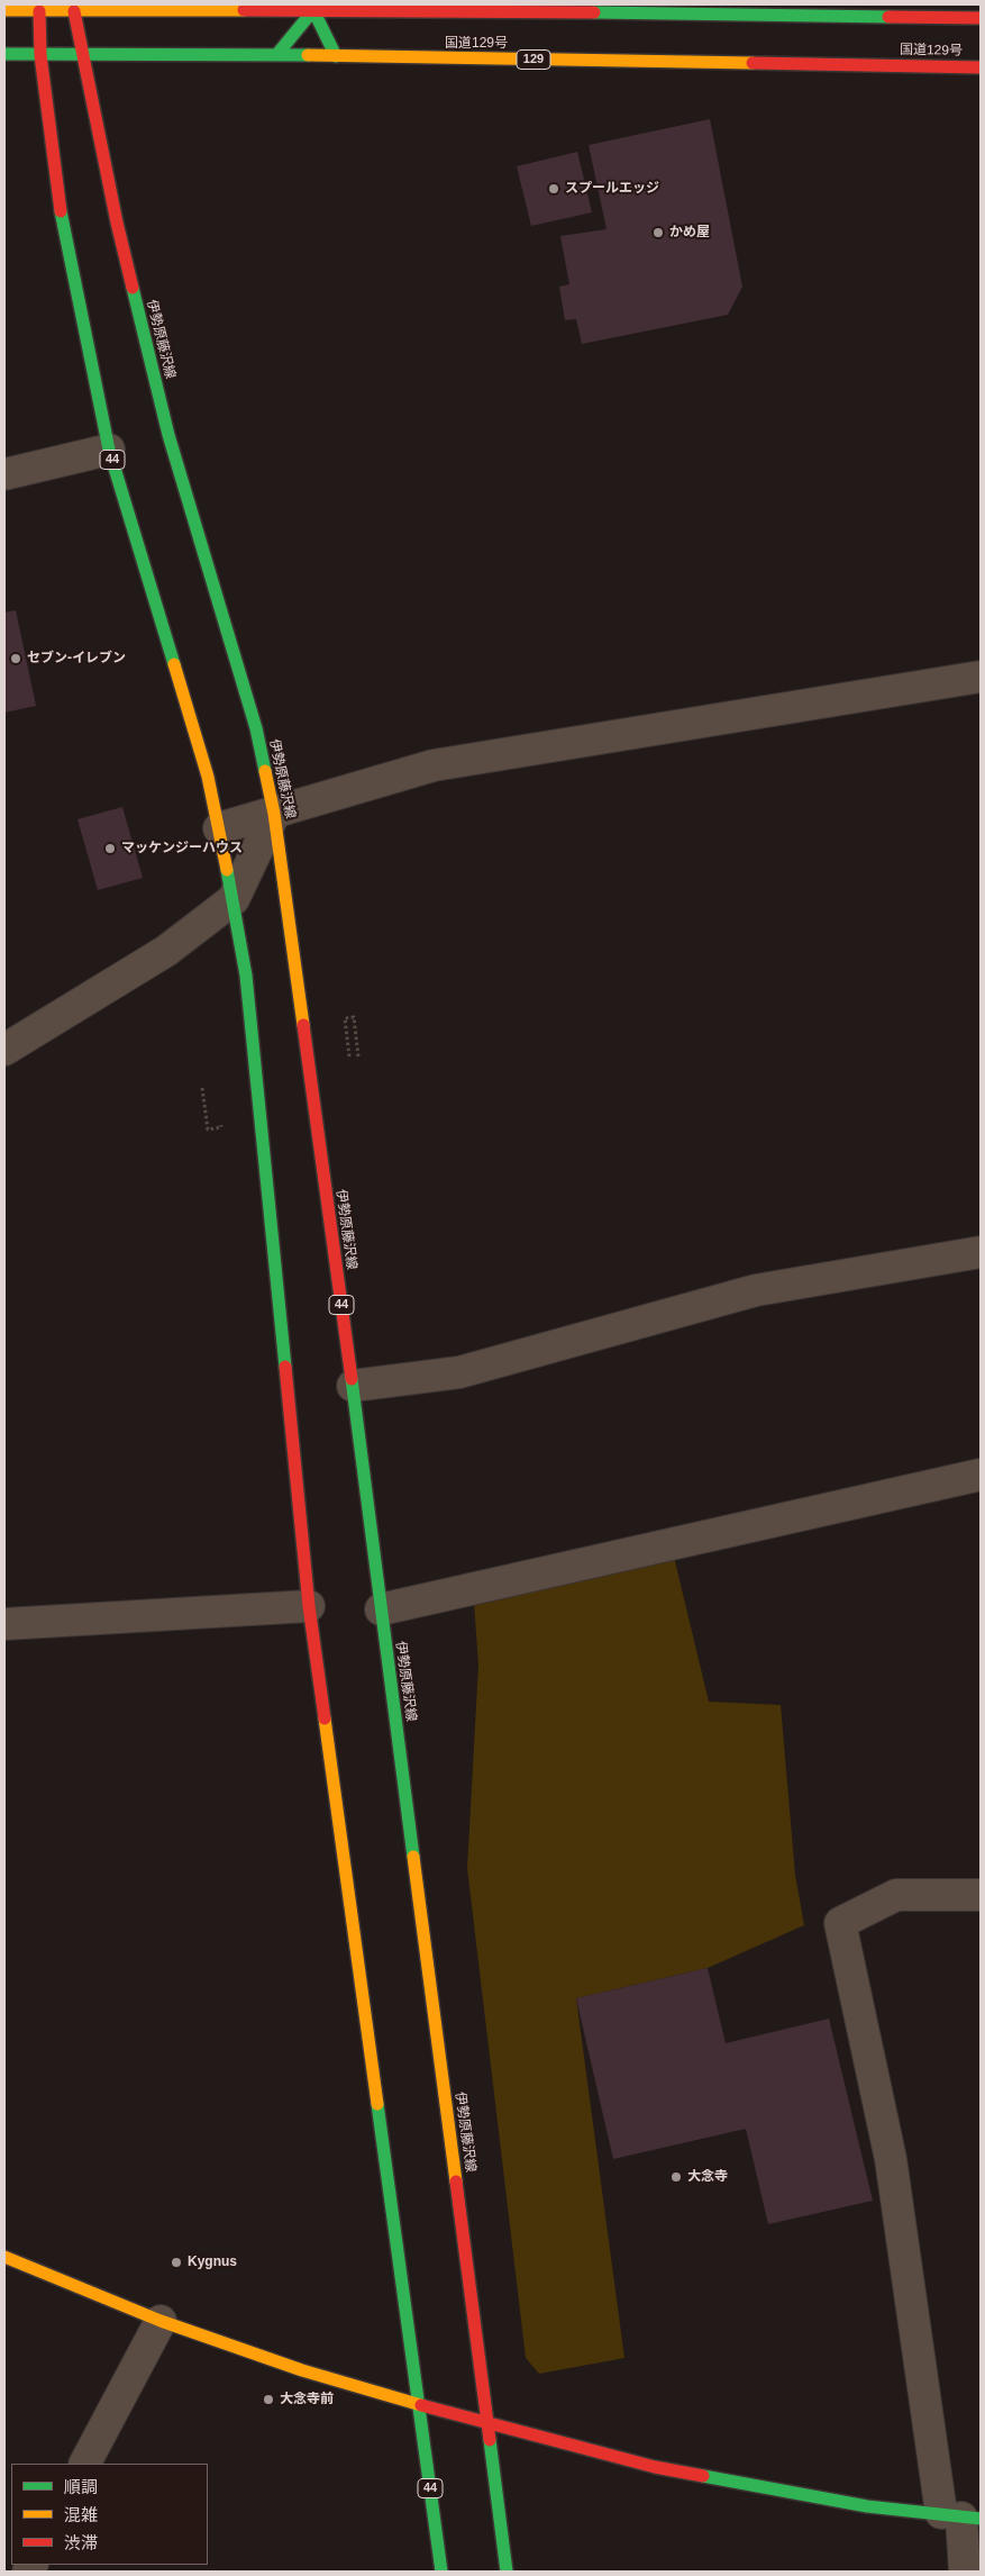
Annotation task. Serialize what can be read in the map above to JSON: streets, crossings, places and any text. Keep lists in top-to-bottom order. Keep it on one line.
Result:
{"streets":{"main road":["国道129号","129","伊勢原藤沢線","44"]},"crossings":[["国道129号","伊勢原藤沢線"],["国道129号","44"],["伊勢原藤沢線","44"]],"places":["スプールエッジ","かめ屋","セブン-イレブン","マッケンジーハウス","大念寺","Kygnus","大念寺前"],"legend":["順調","混雑","渋滞"]}
